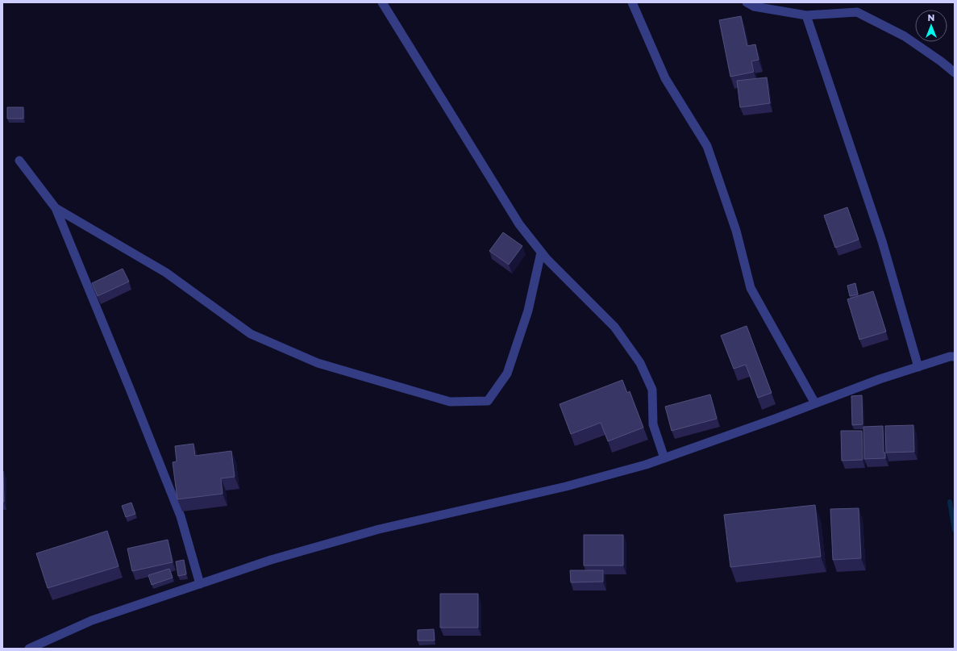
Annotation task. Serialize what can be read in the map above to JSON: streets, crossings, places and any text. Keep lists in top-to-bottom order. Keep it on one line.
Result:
{"north":"top"}
